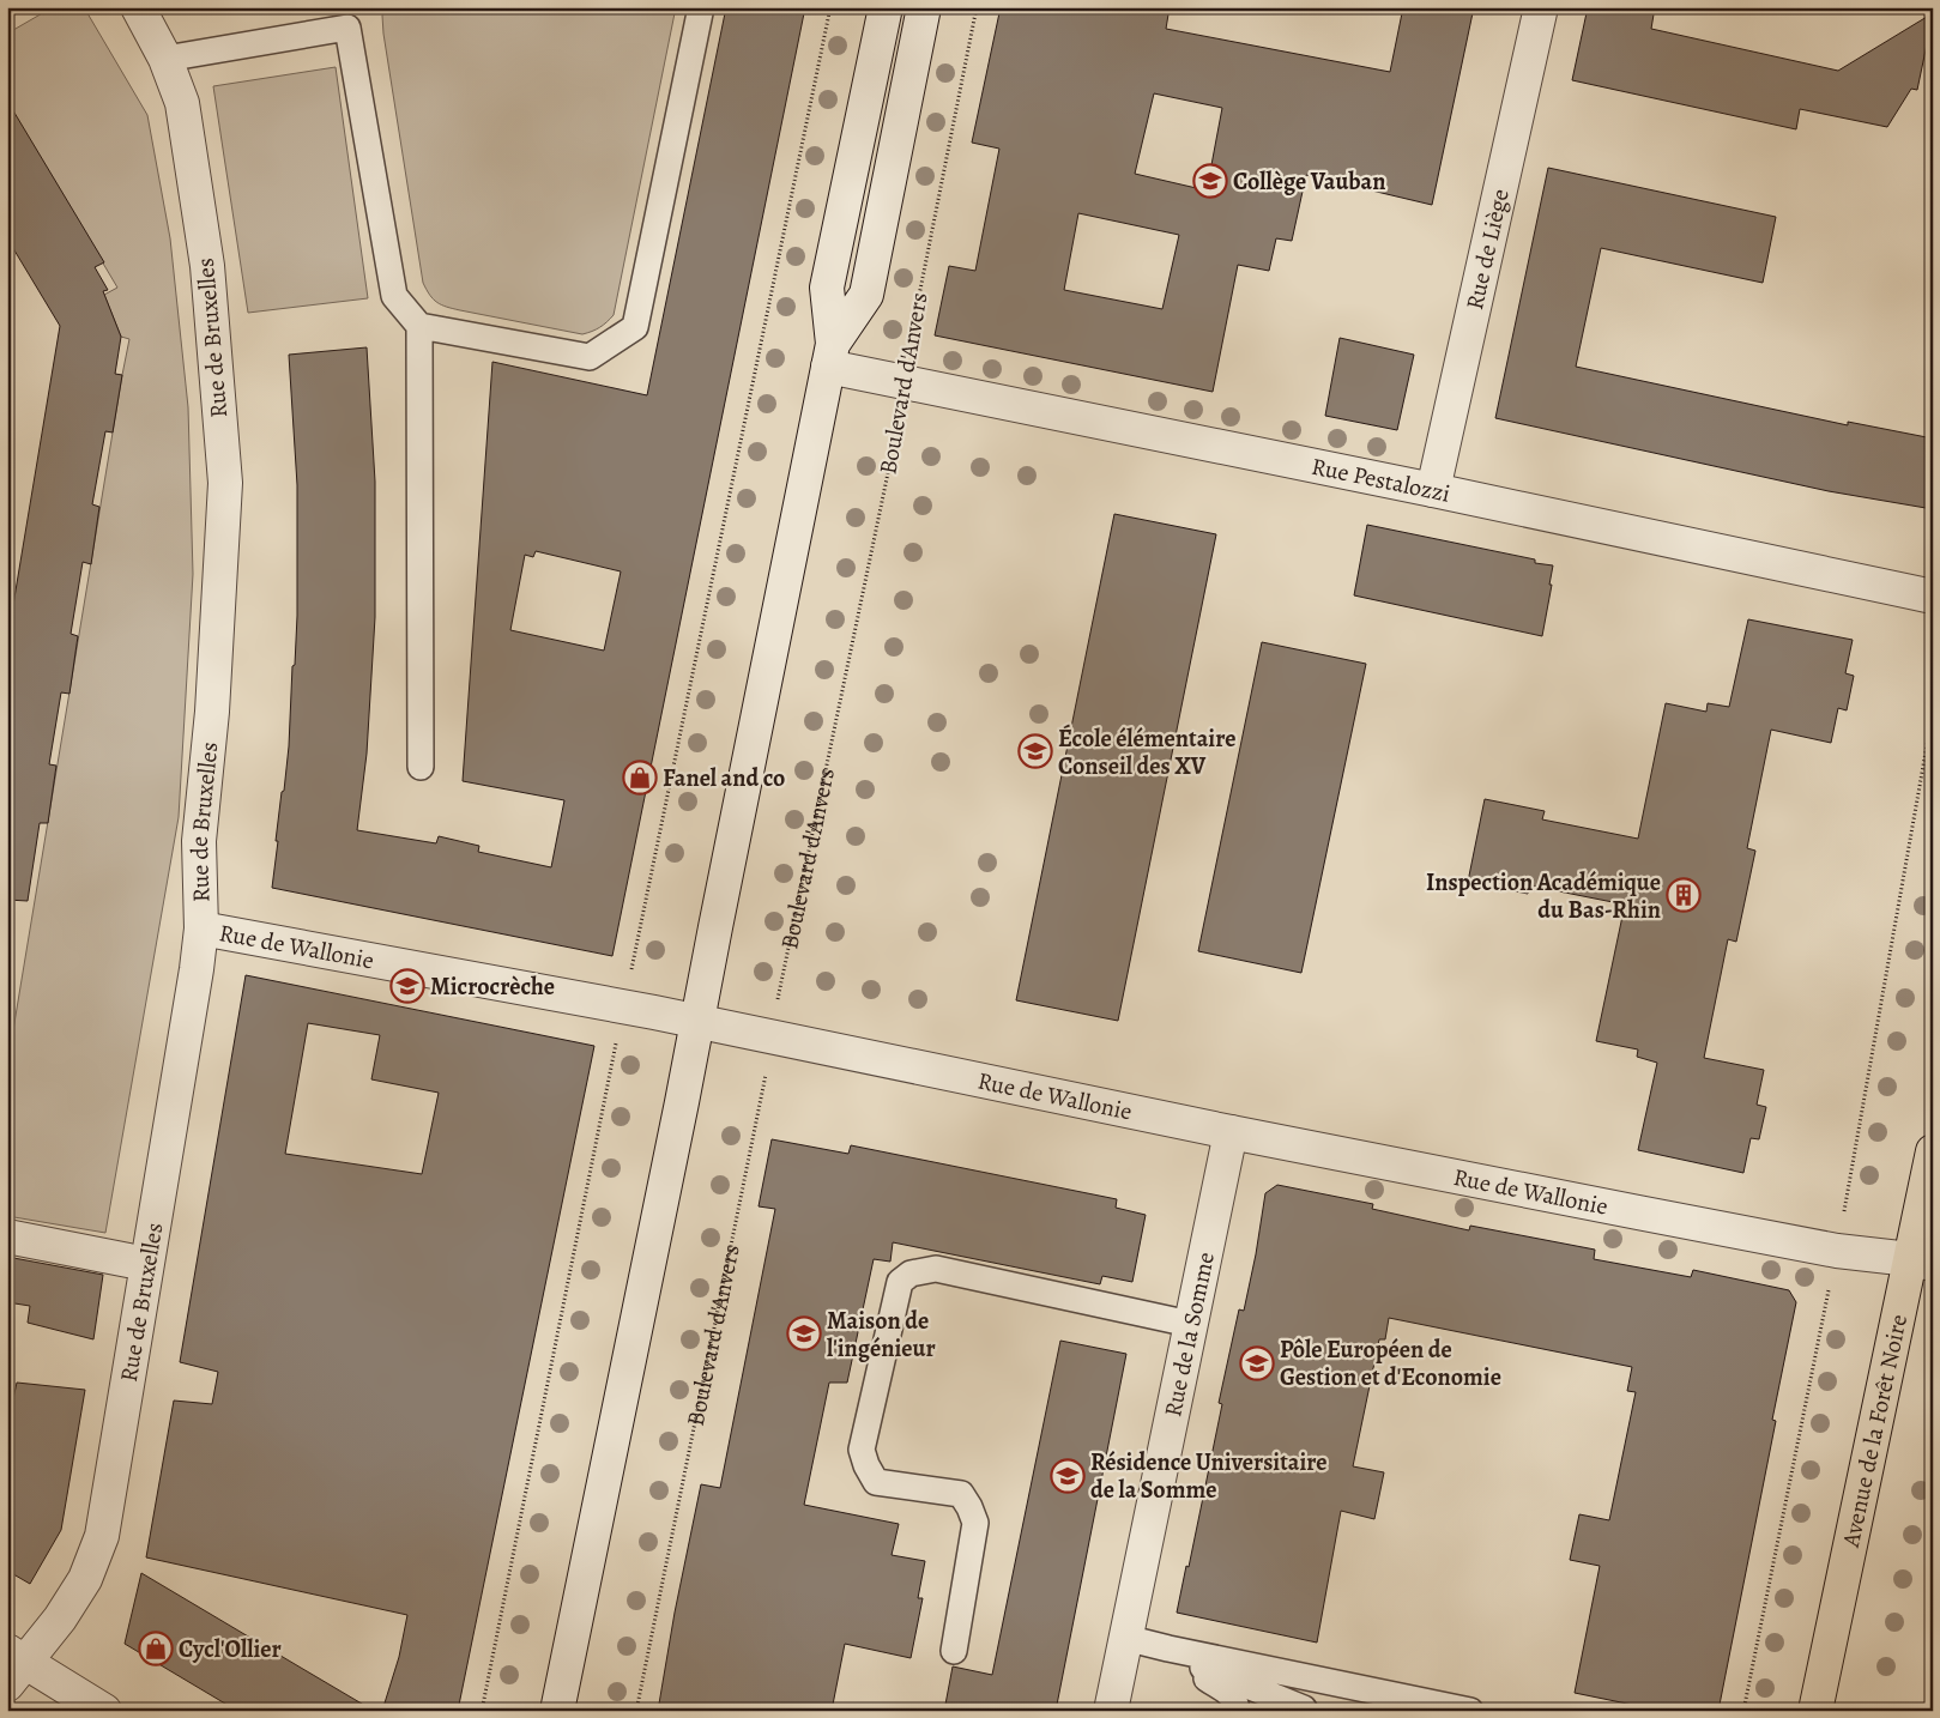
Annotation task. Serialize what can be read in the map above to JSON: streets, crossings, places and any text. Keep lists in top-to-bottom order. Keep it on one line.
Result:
{"streets":{"main road":["Avenue de la Forêt Noire"],"street":["Rue de Liège","Rue de Bruxelles","Rue Pestalozzi","Rue de Wallonie","Rue de la Somme"],"path":["Boulevard d'Anvers"]},"crossings":[["Rue de Liège","Rue Pestalozzi"],["Rue de Bruxelles","Rue de Wallonie"],["Boulevard d'Anvers","Rue Pestalozzi"],["Boulevard d'Anvers","Rue de Wallonie"],["Rue de Wallonie","Rue de la Somme"],["Rue de Wallonie","Avenue de la Forêt Noire"]],"places":{"school or university":["Collège Vauban","École élémentaire Conseil des XV","Microcrèche","Maison de l'ingénieur","Pôle Européen de Gestion et d'Economie","Résidence Universitaire de la Somme"],"shop":["Fanel and co","Cycl'Ollier"],"building":["Inspection Académique du Bas-Rhin"]}}
